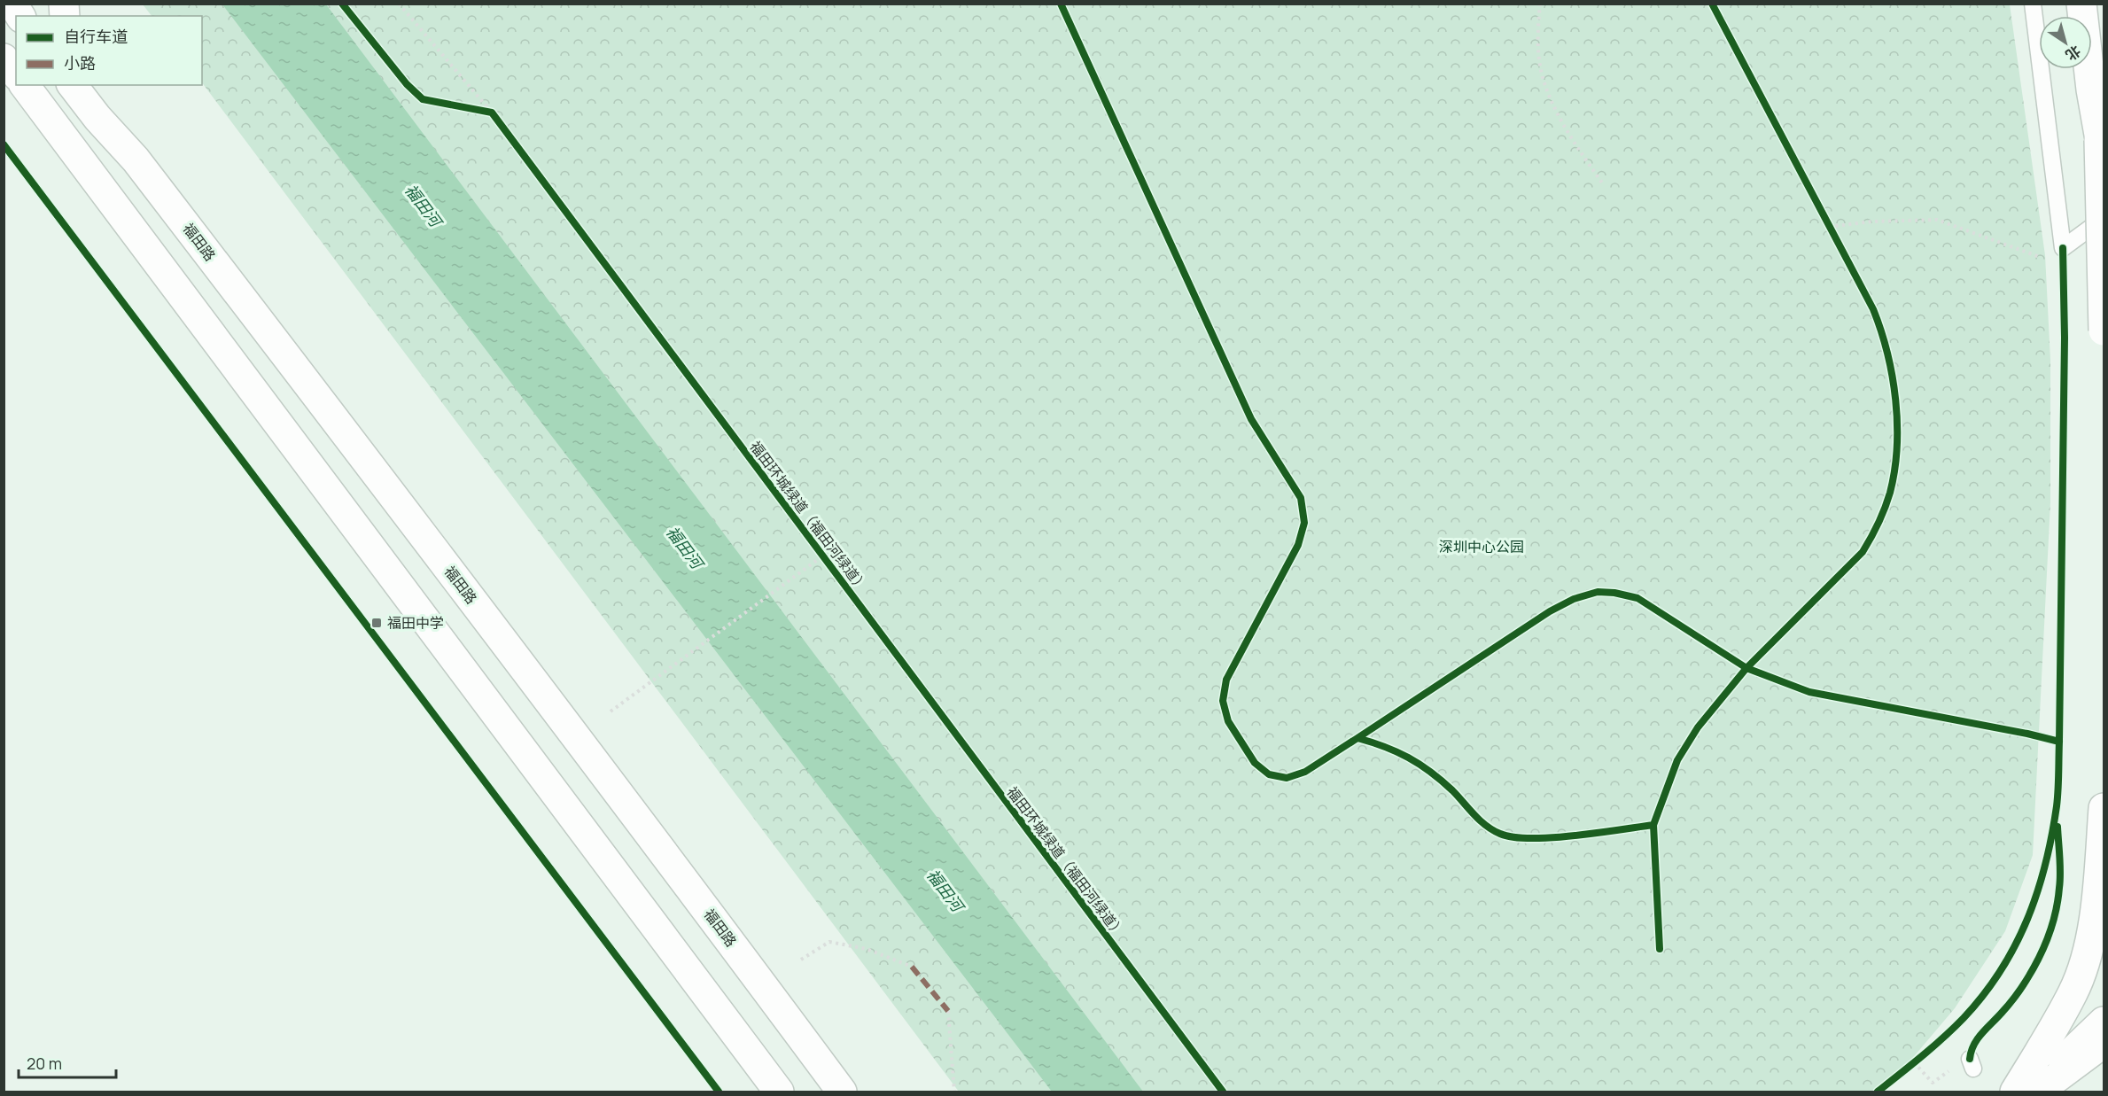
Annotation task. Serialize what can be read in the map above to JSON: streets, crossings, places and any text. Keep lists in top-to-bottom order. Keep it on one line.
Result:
{"streets":{"main road":["福田路"],"cycle path":["福田环城绿道（福田河绿道）"]},"water":["福田河"],"parks":["深圳中心公园"],"places":{"transit":["福田中学"]},"legend":["自行车道","小路"],"scale_bar":"20 m","north":"bottom right"}
